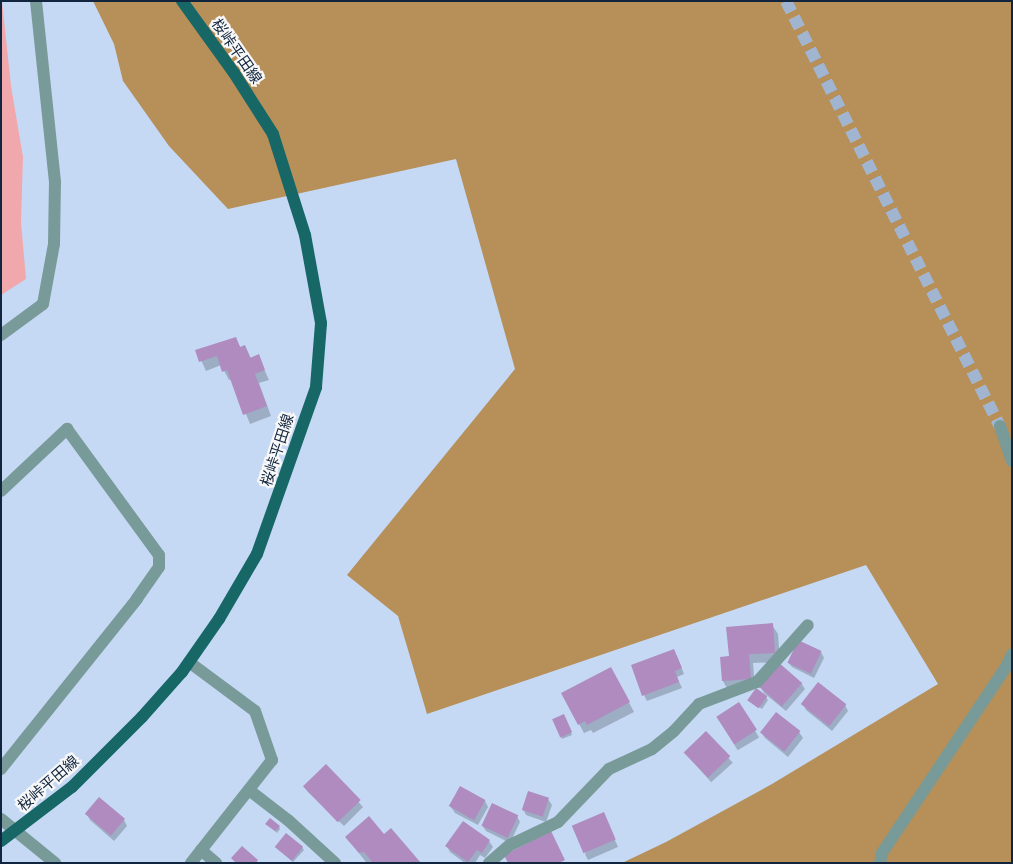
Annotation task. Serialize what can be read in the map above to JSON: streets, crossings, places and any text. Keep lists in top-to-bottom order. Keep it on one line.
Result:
{"streets":{"main road":["桜峠平田線"]}}
